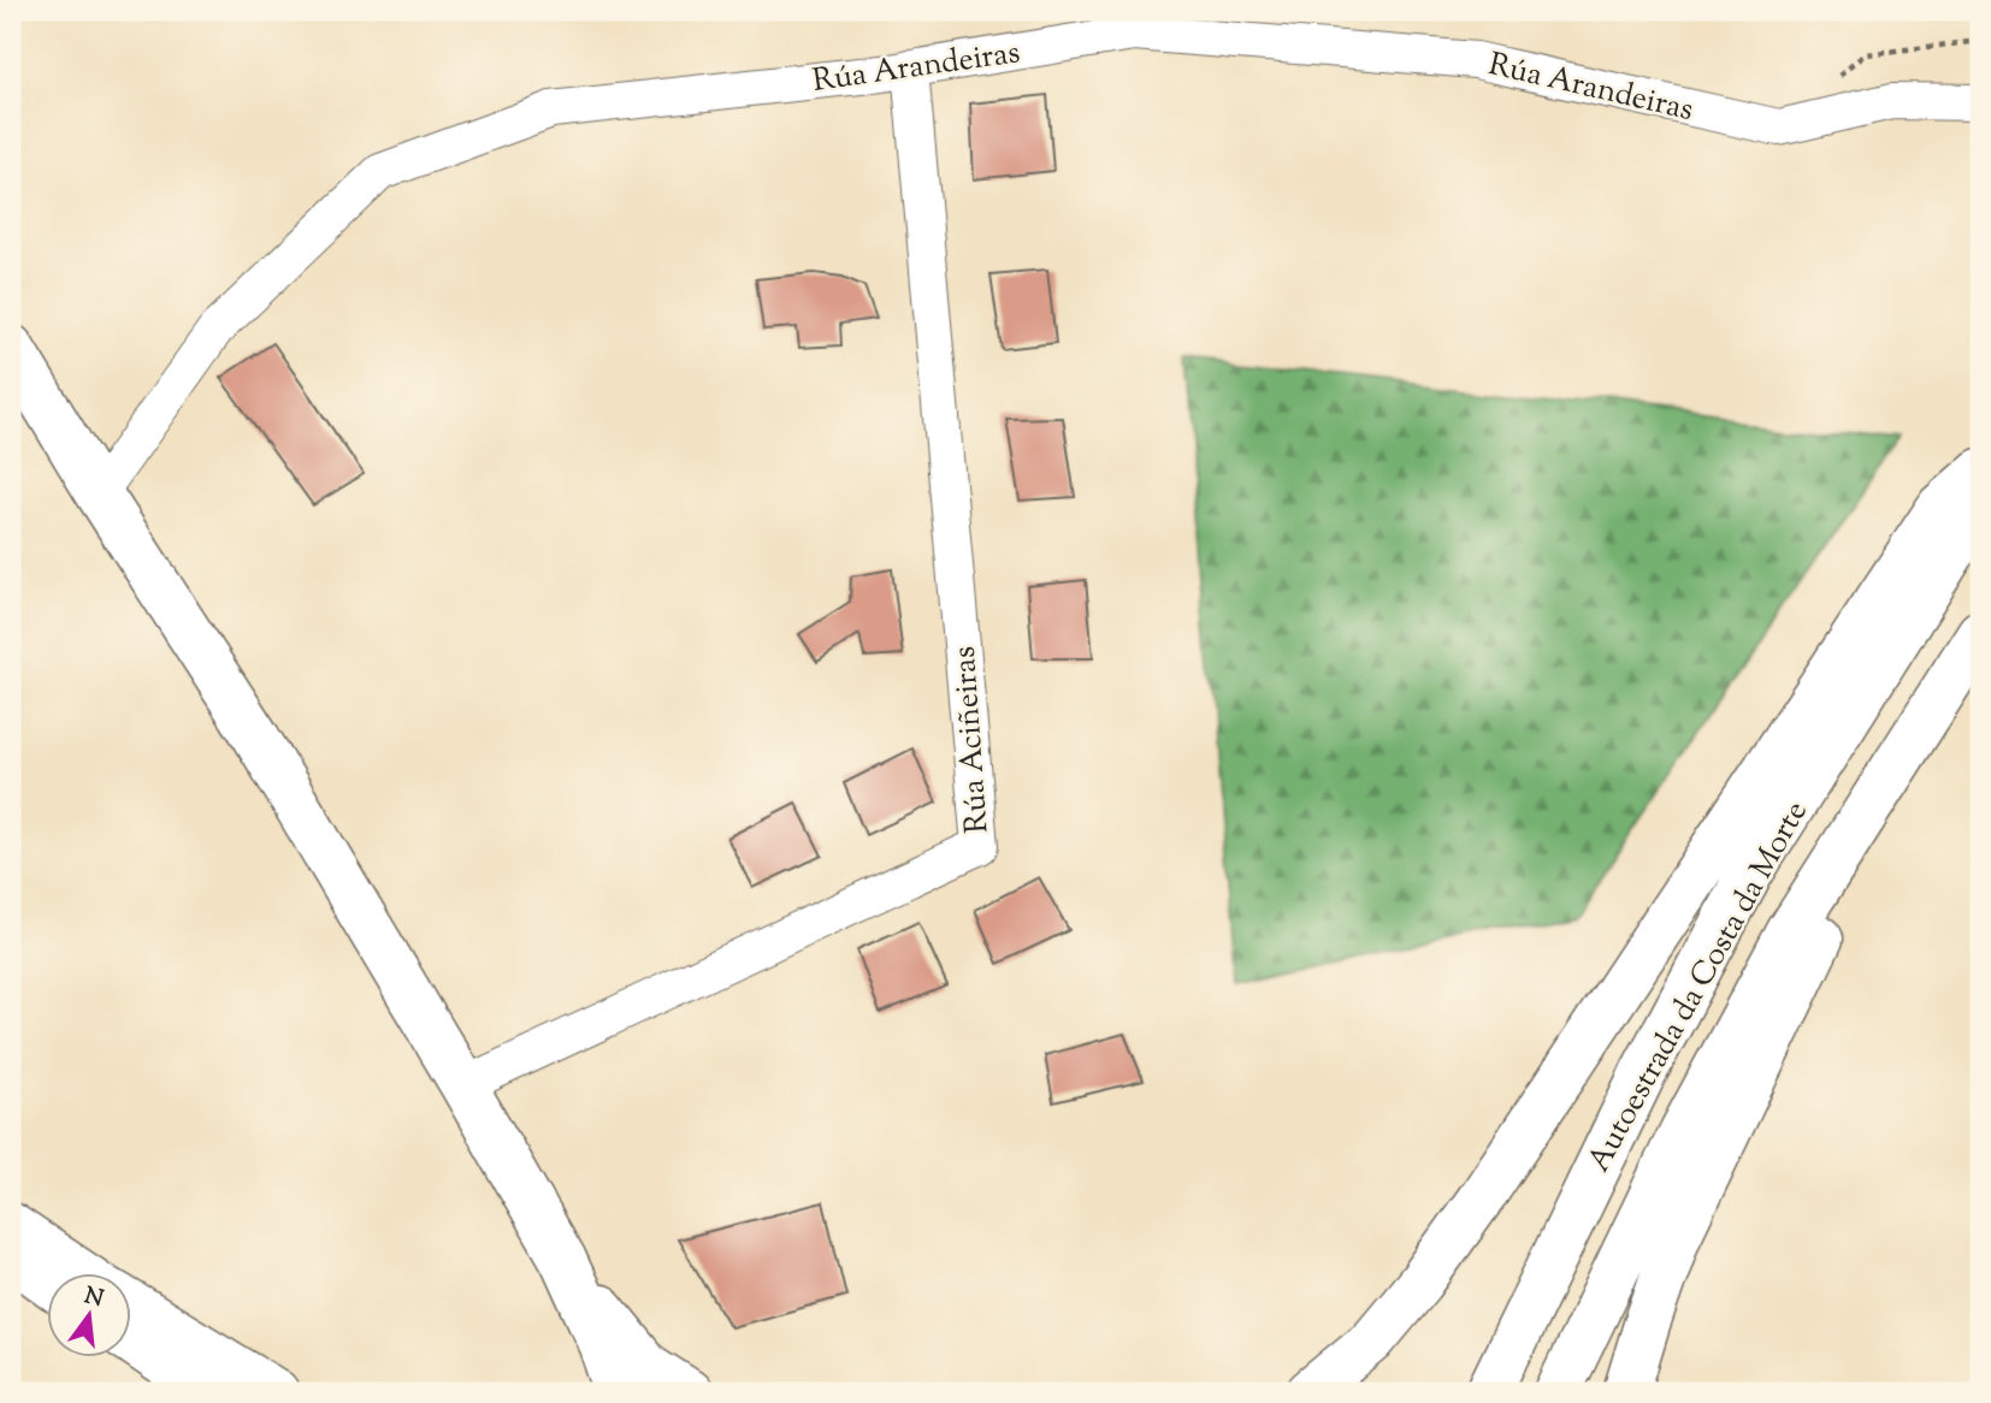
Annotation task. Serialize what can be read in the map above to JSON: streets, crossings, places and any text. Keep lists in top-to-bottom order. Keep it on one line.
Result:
{"streets":{"main road":["Autoestrada da Costa da Morte"],"street":["Rúa Arandeiras","Rúa Aciñeiras"]},"crossings":[["Rúa Arandeiras","Rúa Aciñeiras"]],"north":"top"}
